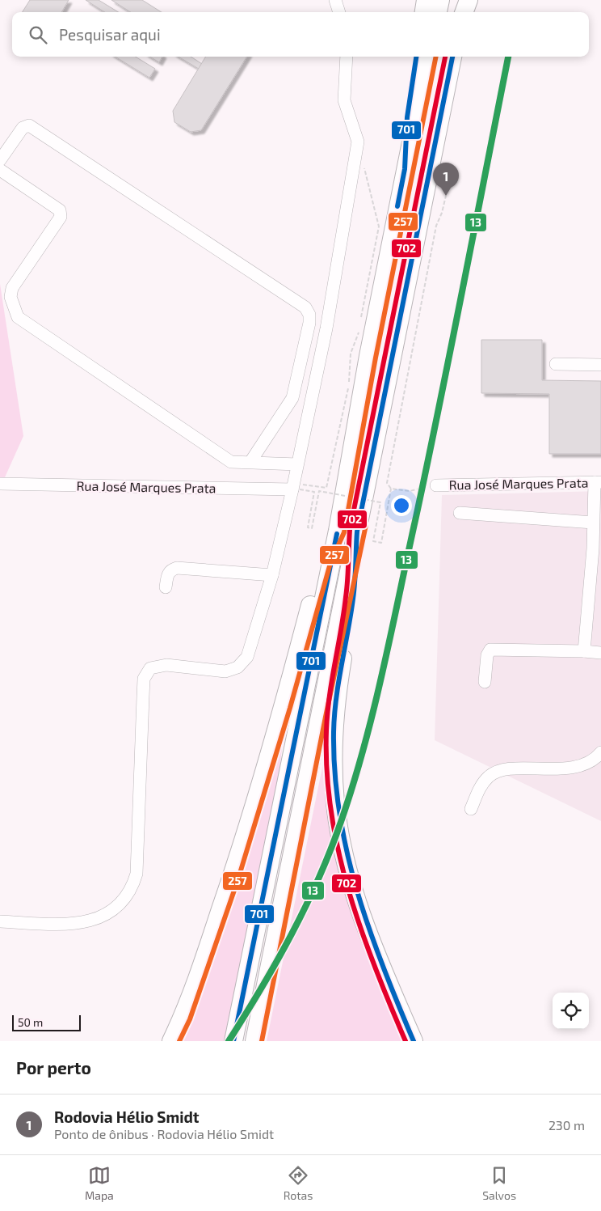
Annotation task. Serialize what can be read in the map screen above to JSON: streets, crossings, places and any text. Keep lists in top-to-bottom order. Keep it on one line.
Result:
{"streets":{"lane":["Rua José Marques Prata"]},"lines":["transit line 13","transit line 701","transit line 257","transit line 702"],"scale_bar":"50 m","page":{"search":"Pesquisar aqui","pins":"1","scale":"50 m","heading":"Por perto","list":[{"mark":"1","name":"Rodovia Hélio Smidt","note":"Ponto de ônibus · Rodovia Hélio Smidt","value":"230 m"}],"nav":["Mapa","Rotas","Salvos"]}}
